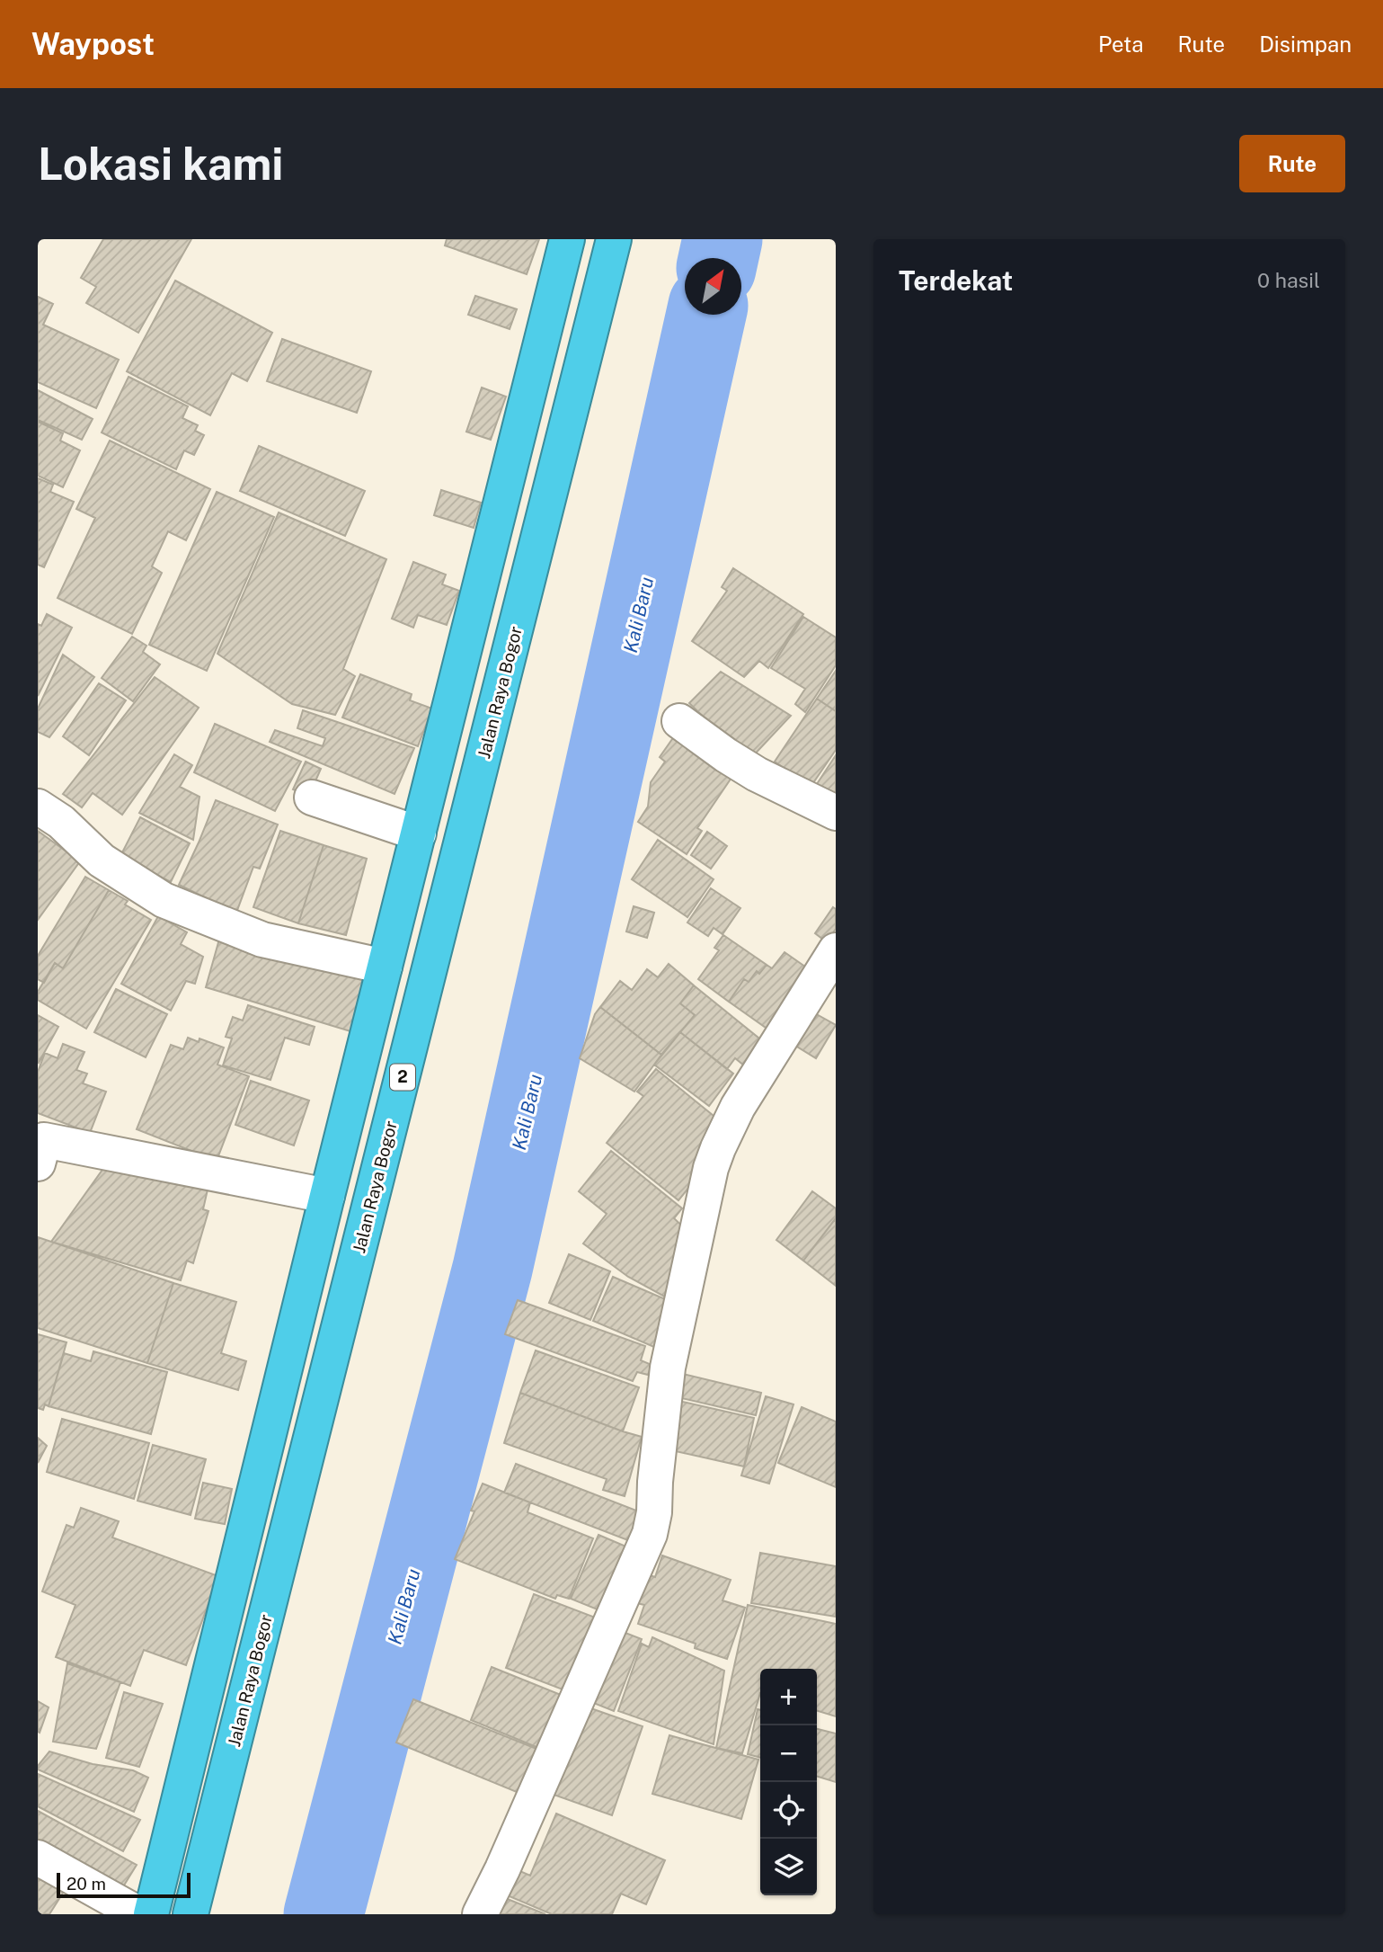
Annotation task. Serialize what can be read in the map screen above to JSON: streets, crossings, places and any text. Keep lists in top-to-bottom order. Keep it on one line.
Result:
{"streets":{"highway":["Jalan Raya Bogor","2"]},"water":["Kali Baru"],"scale_bar":"20 m","north":"top right","page":{"header":"Waypost","nav":["Peta","Rute","Disimpan"],"buttons":"Rute","title":"Lokasi kami","heading":["Terdekat","0 hasil"],"map_buttons":["+","−"],"scale":"20 m"}}
